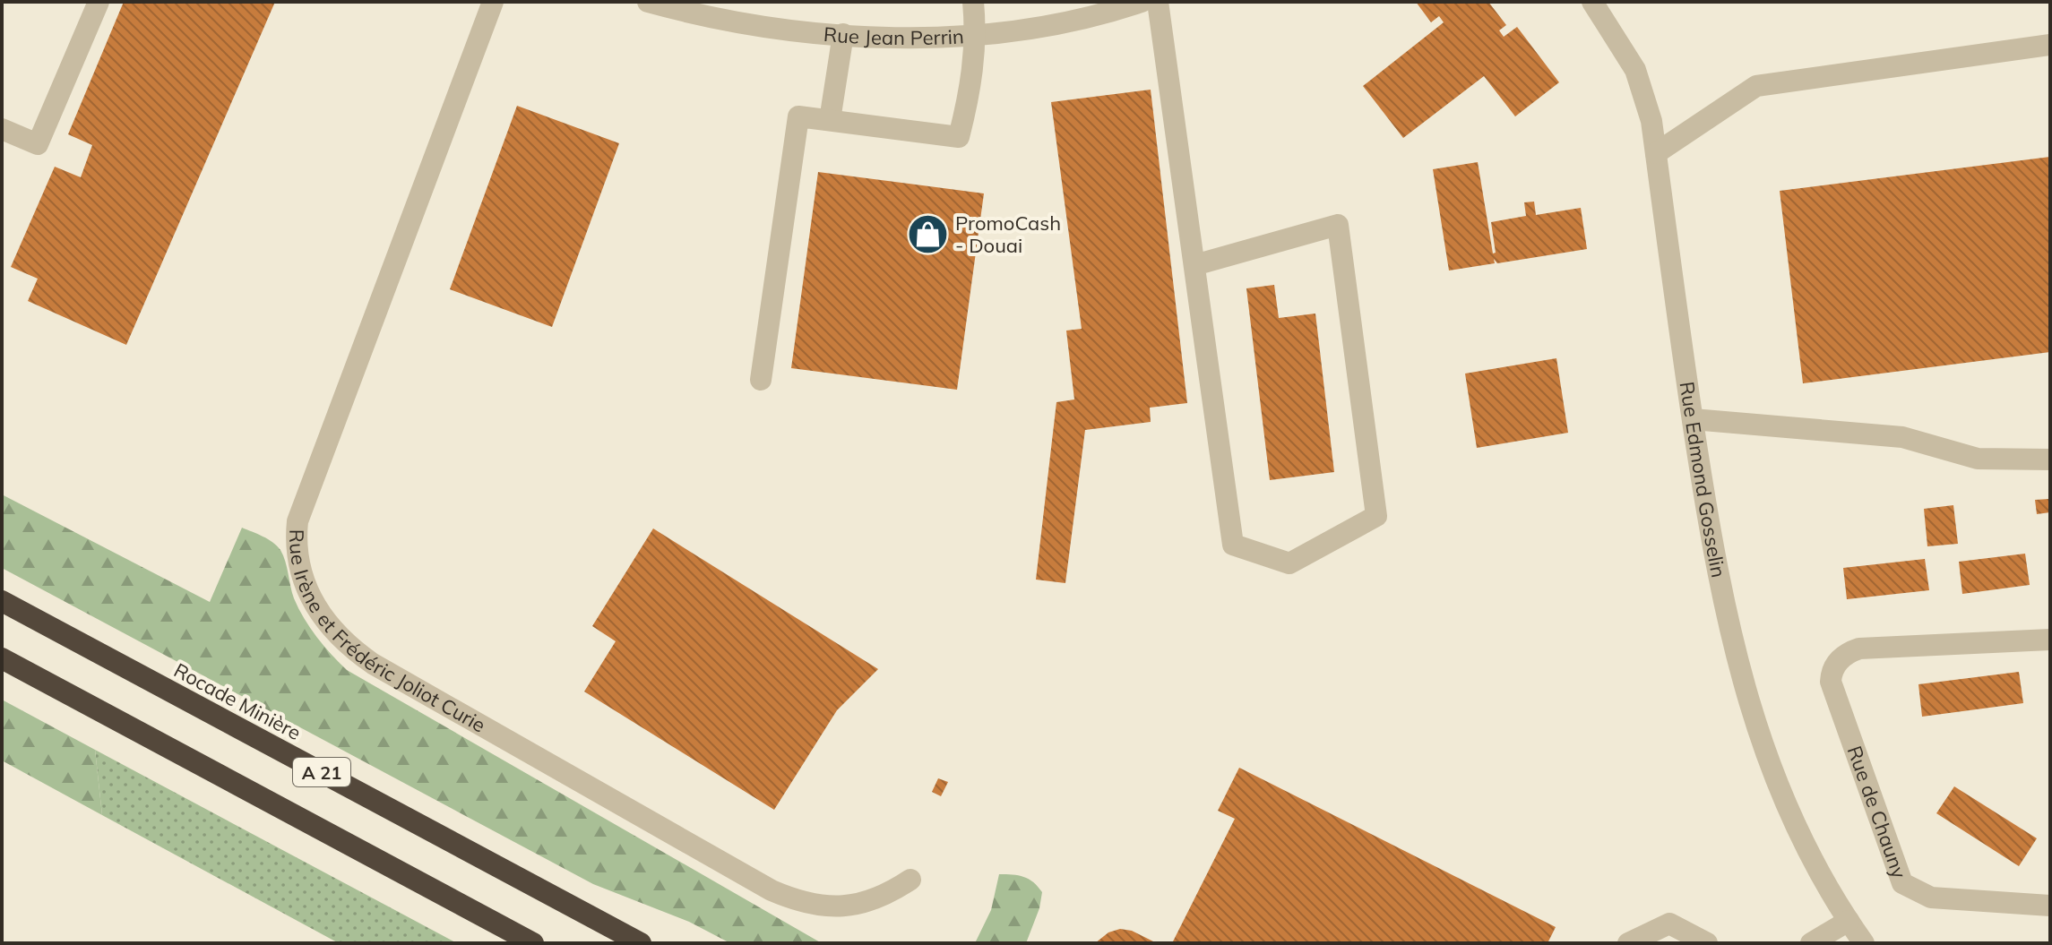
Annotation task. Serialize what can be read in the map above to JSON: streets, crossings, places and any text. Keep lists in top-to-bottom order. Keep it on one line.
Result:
{"streets":{"highway":["Rocade Minière","A 21"],"street":["Rue Jean Perrin","Rue Edmond Gosselin","Rue Irène et Frédéric Joliot Curie","Rue de Chauny"]},"places":{"shop":["PromoCash - Douai"]}}
